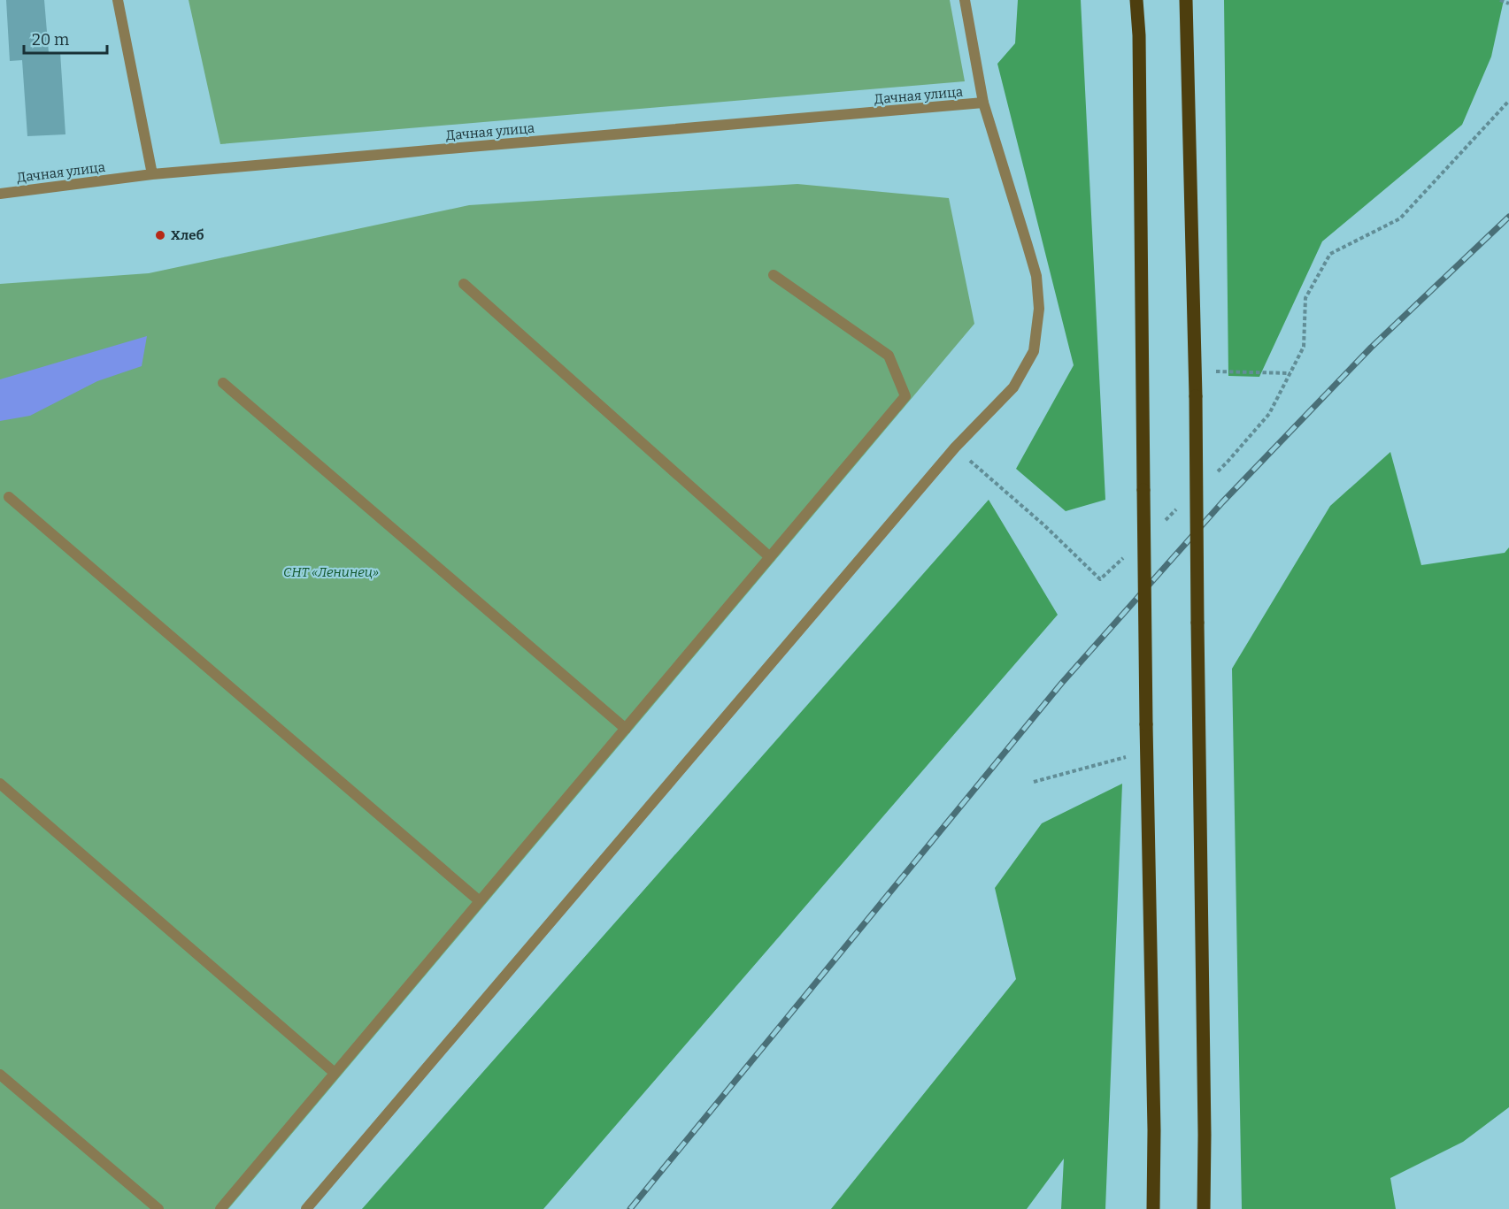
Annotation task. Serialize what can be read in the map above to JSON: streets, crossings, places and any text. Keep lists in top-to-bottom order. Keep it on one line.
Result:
{"streets":{"street":["Дачная улица"]},"parks":["СНТ «Ленинец»"],"places":["Хлеб"],"scale_bar":"20 m"}
